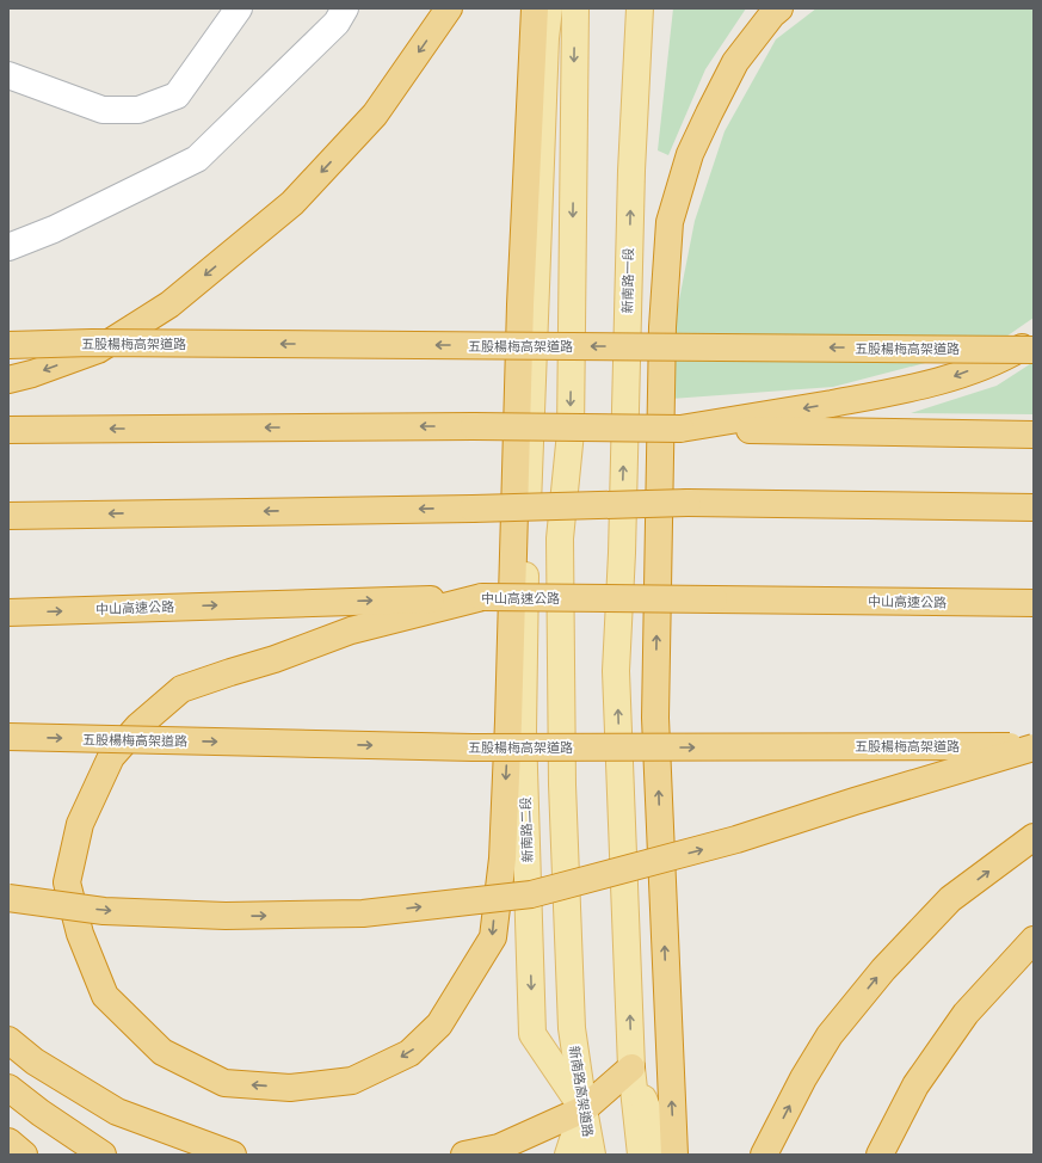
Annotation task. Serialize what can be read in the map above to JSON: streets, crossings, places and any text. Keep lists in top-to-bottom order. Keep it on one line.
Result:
{"streets":{"highway":["五股楊梅高架道路","中山高速公路"],"main road":["新南路一段","新南路二段","新南路高架道路"]},"crossings":[["新南路二段","新南路高架道路"]],"one_way":["新南路一段","新南路二段","新南路高架道路"]}
